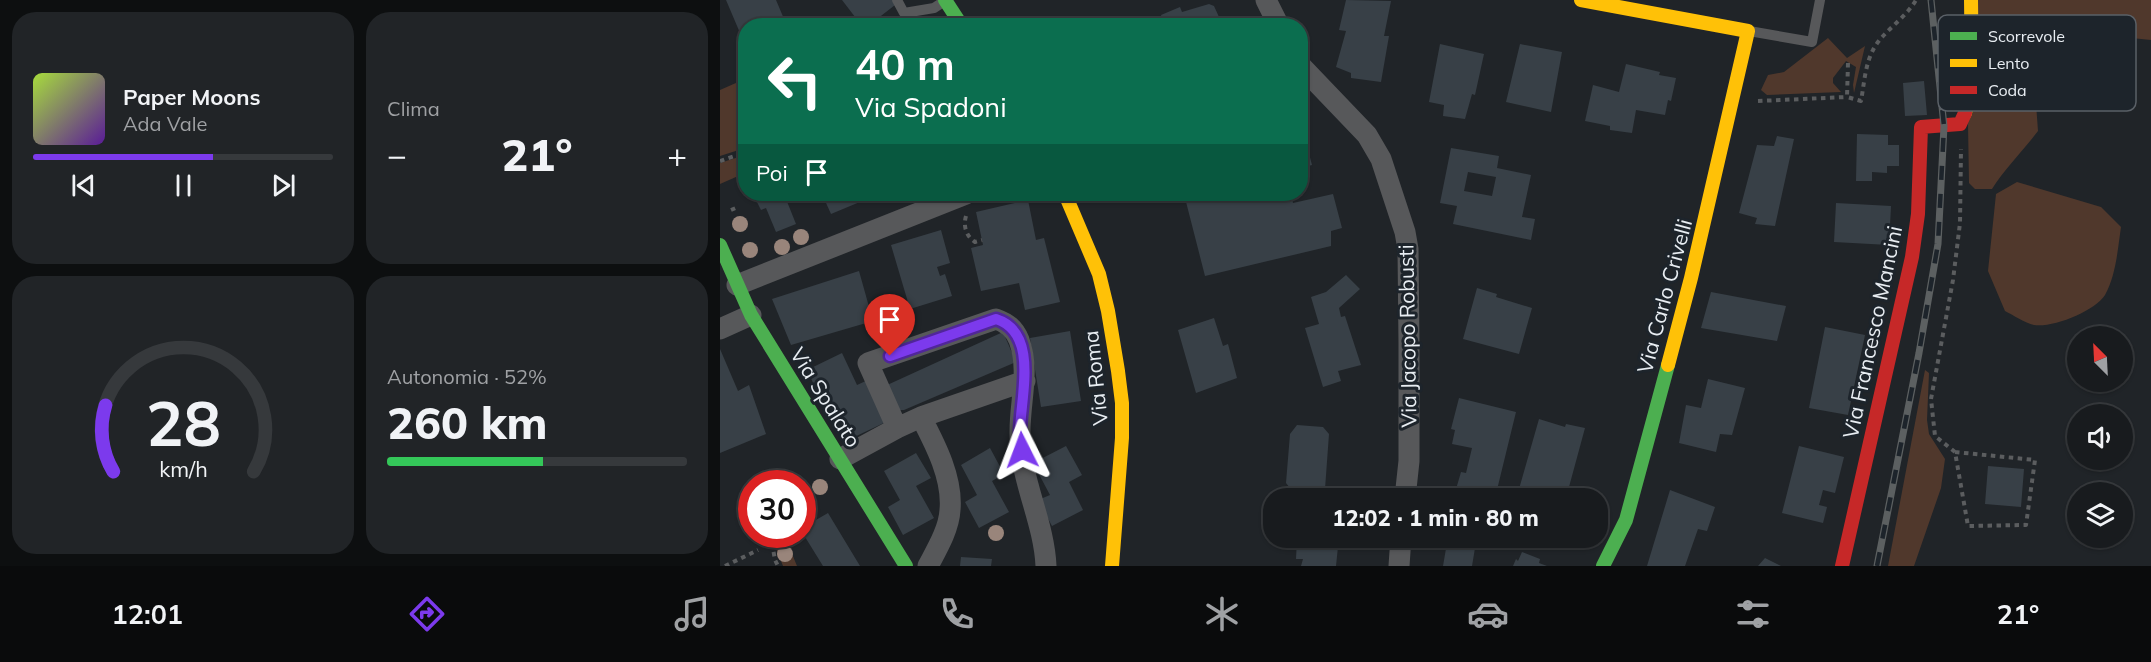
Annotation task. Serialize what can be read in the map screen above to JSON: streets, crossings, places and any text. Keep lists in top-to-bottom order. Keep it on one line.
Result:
{"streets":{"street":["Via Carlo Crivelli","Via Francesco Mancini","Via Jacopo Robusti","Via Roma","Via Spalato"]},"legend":["Scorrevole","Lento","Coda"],"north":"top left","page":{"tile":["Clima",["Autonomia · 52%","260 km"]],"turn":["40 m","Via Spadoni"],"song":["Paper Moons","Ada Vale"],"heat":["−","21°","+"],"then":"Poi","limit":"30","trip":"12:02 · 1 min · 80 m","tabs":["12:01","21°"],"gauge":["28","km/h"]}}
